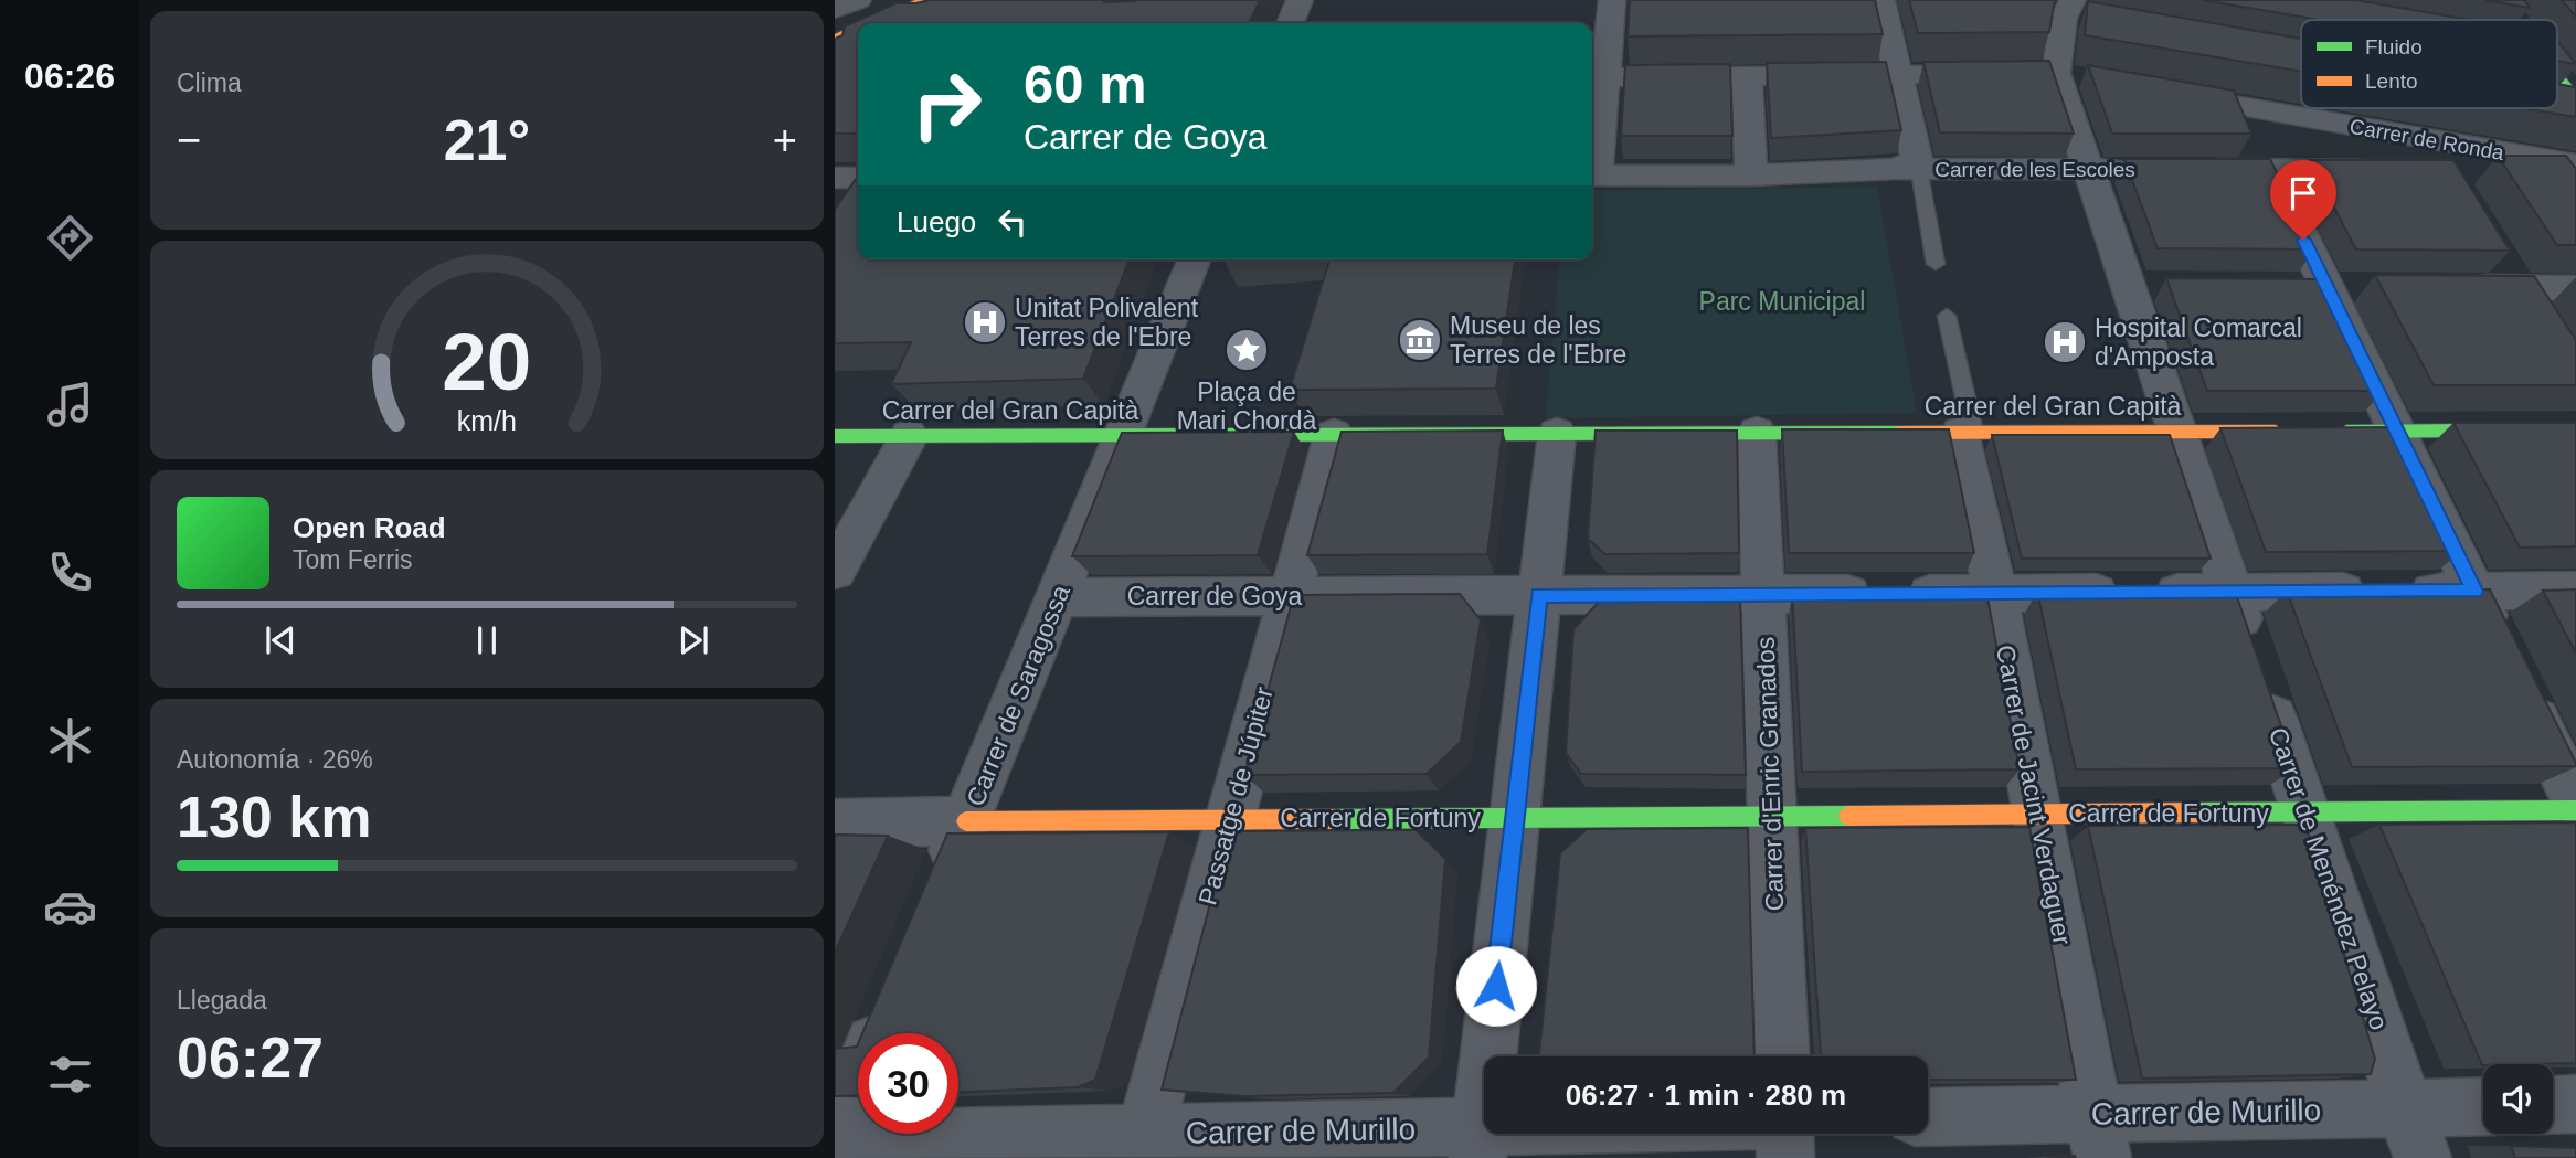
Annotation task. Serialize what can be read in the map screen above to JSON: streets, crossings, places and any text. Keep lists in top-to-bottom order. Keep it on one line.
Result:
{"streets":{"street":["Carrer de Ronda","Carrer de les Escoles","Carrer del Gran Capità","Carrer de Goya","Carrer de Saragossa","Carrer d'Enric Granados","Carrer de Jacint Verdaguer","Passatge de Júpiter","Carrer de Fortuny","Carrer de Menéndez Pelayo","Carrer de Murillo"]},"crossings":[["Carrer de les Escoles","Carrer de Menéndez Pelayo"],["Carrer del Gran Capità","Carrer de Saragossa"],["Carrer del Gran Capità","Carrer d'Enric Granados"],["Carrer del Gran Capità","Carrer de Jacint Verdaguer"],["Carrer del Gran Capità","Passatge de Júpiter"],["Carrer del Gran Capità","Carrer de Menéndez Pelayo"],["Carrer de Goya","Carrer de Saragossa"],["Carrer de Goya","Carrer d'Enric Granados"],["Carrer de Goya","Carrer de Jacint Verdaguer"],["Carrer de Goya","Passatge de Júpiter"],["Carrer de Goya","Carrer de Menéndez Pelayo"],["Carrer de Saragossa","Carrer de Fortuny"],["Carrer d'Enric Granados","Carrer de Fortuny"],["Carrer de Jacint Verdaguer","Carrer de Fortuny"],["Carrer de Jacint Verdaguer","Carrer de Murillo"],["Passatge de Júpiter","Carrer de Fortuny"],["Passatge de Júpiter","Carrer de Murillo"],["Carrer de Fortuny","Carrer de Menéndez Pelayo"],["Carrer de Menéndez Pelayo","Carrer de Murillo"]],"parks":["Parc Municipal"],"places":{"hospital":["Unitat Polivalent Terres de l'Ebre","Hospital Comarcal d'Amposta"],"museum":["Museu de les Terres de l'Ebre"],"place":["Plaça de Mari Chordà"]},"legend":["Fluido","Lento"],"page":{"tabs":"06:26","tile":["Clima",["Autonomía · 26%","130 km"],["Llegada","06:27"]],"turn":["60 m","Carrer de Goya"],"heat":["−","21°","+"],"then":"Luego","song":["Open Road","Tom Ferris"],"limit":"30","trip":"06:27 · 1 min · 280 m","gauge":["20","km/h"]}}
